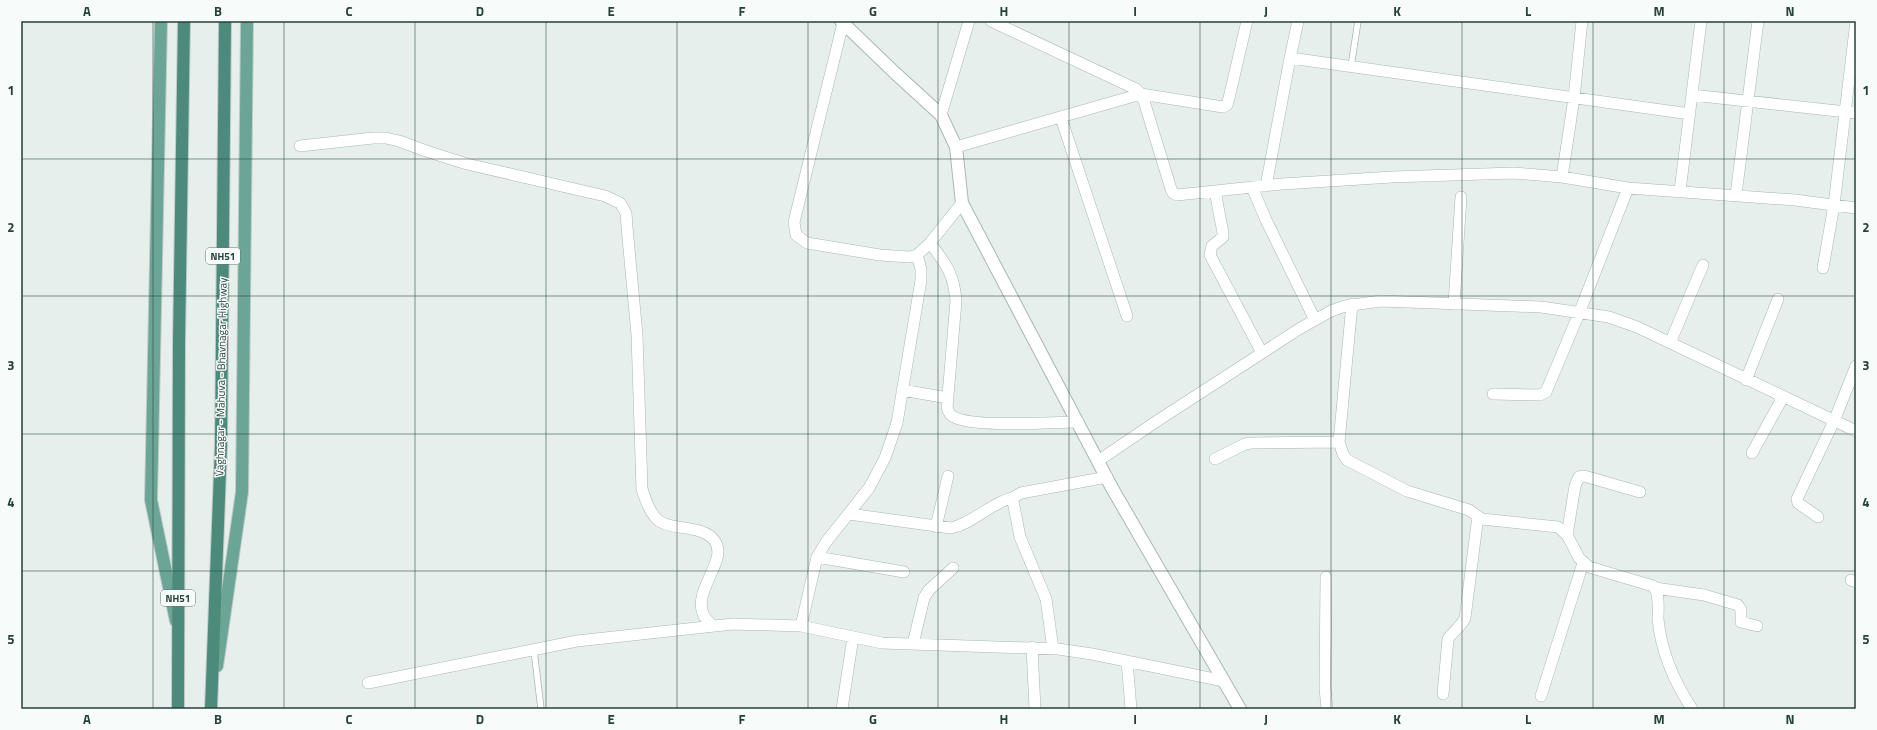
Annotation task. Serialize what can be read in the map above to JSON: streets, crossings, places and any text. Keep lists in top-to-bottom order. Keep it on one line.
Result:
{"streets":{"highway":["NH51","Vaghnagar - Mahuva - Bhavnagar Highway"]},"grid":{"columns":["A","B","C","D","E","F","G","H","I","J","K","L","M","N"],"rows":["1","2","3","4","5"]}}
